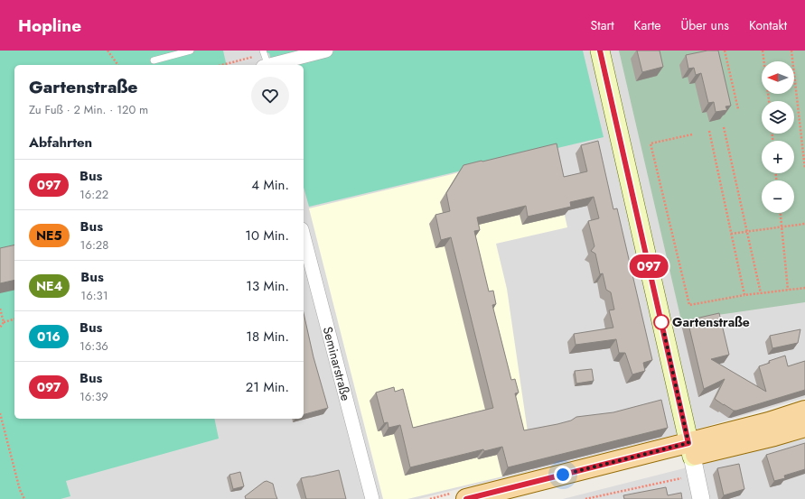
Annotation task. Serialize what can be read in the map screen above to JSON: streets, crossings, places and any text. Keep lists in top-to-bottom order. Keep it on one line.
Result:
{"streets":{"street":["Seminarstraße"]},"places":["Gartenstraße"],"lines":["bus line 097"],"north":"left","page":{"header":"Hopline","nav":["Start","Karte","Über uns","Kontakt"],"on_map":"097","map_buttons":["+","−"],"heading":[["Gartenstraße","Zu Fuß · 2 Min. · 120 m"],"Abfahrten"],"list":[{"mark":"097","name":"Bus","note":"16:22","value":"4 Min."},{"mark":"NE5","name":"Bus","note":"16:28","value":"10 Min."},{"mark":"NE4","name":"Bus","note":"16:31","value":"13 Min."},{"mark":"016","name":"Bus","note":"16:36","value":"18 Min."},{"mark":"097","name":"Bus","note":"16:39","value":"21 Min."}]}}
